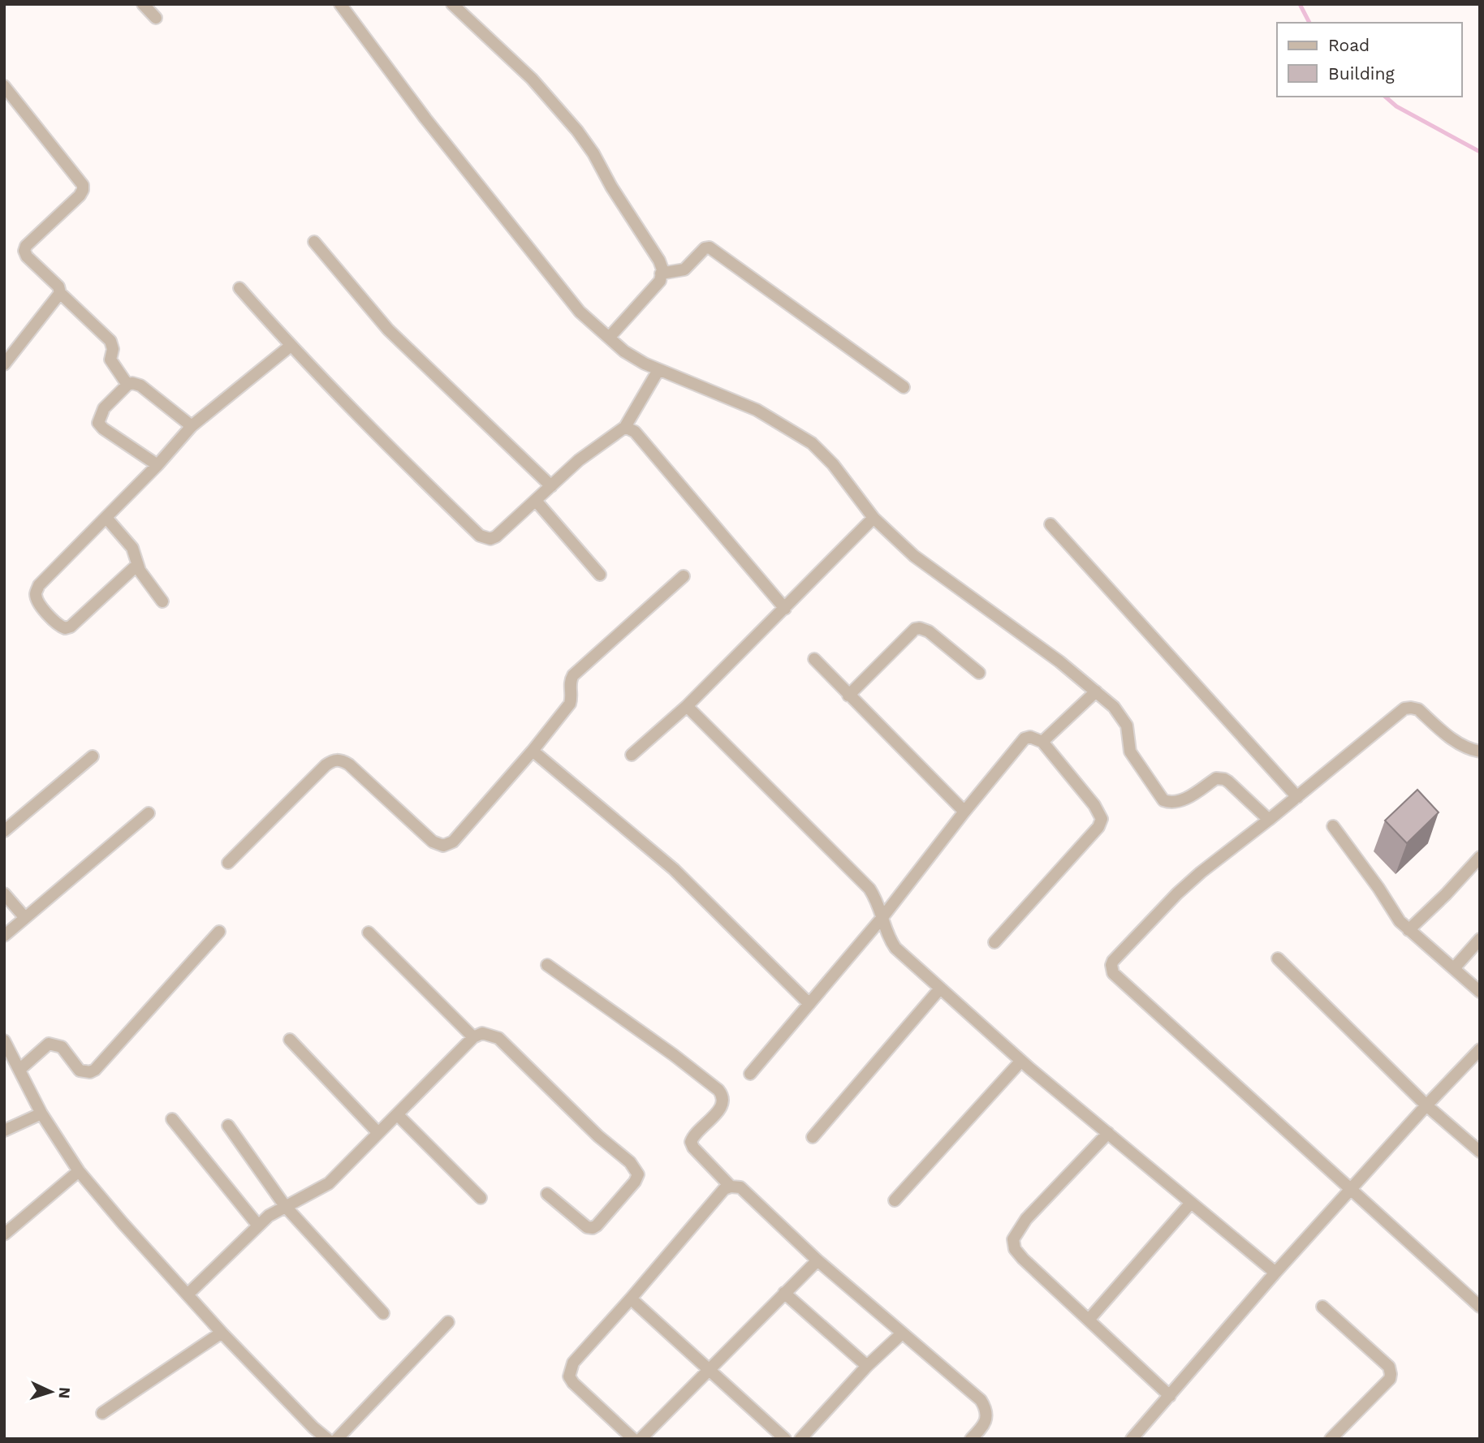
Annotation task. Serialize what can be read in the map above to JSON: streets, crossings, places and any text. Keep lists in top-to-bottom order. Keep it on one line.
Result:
{"legend":["Road","Building"],"north":"right"}
